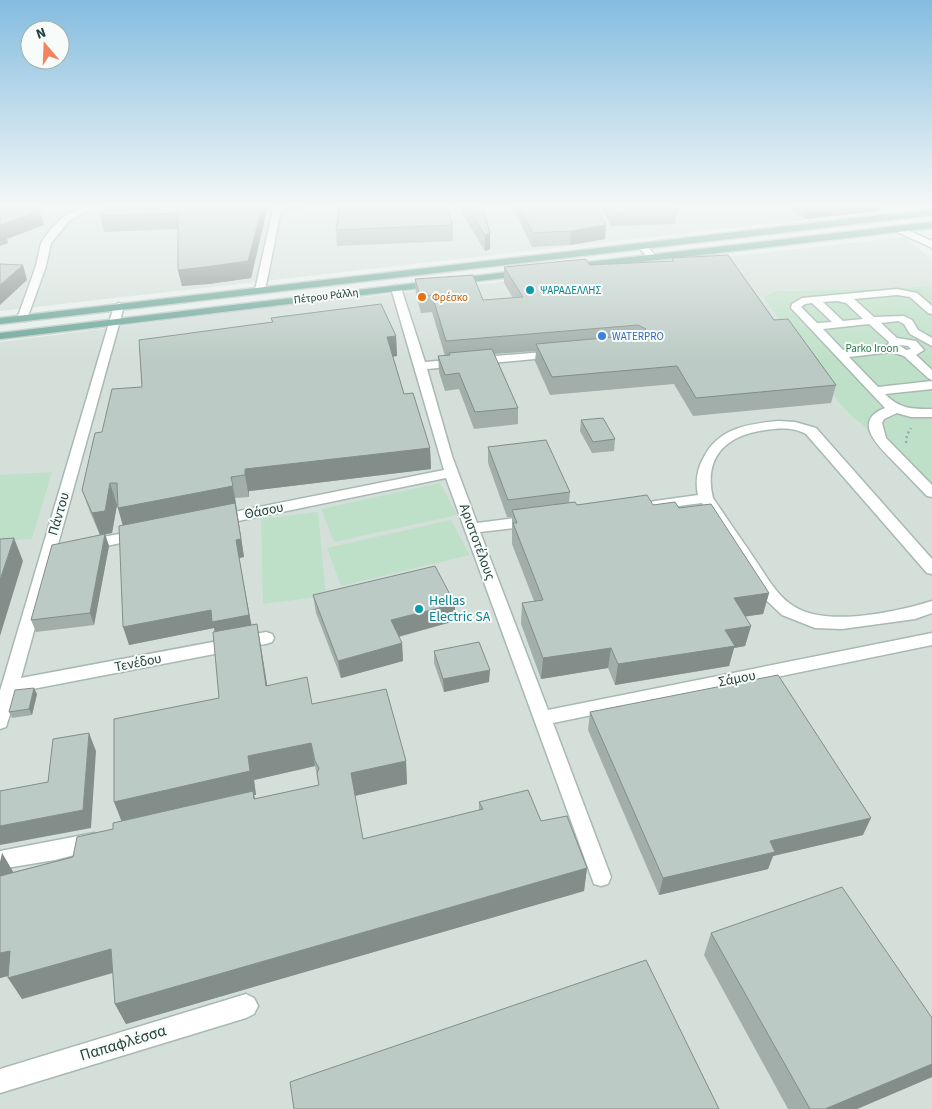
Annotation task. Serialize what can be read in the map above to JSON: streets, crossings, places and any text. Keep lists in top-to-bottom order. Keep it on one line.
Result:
{"streets":{"main road":["Πέτρου Ράλλη"],"street":["Θάσου","Πάντου","Αριστοτέλους","Τενέδου","Σάμου","Παπαφλέσσα"]},"crossings":[["Πέτρου Ράλλη","Πάντου"],["Πέτρου Ράλλη","Αριστοτέλους"],["Θάσου","Αριστοτέλους"],["Πάντου","Τενέδου"],["Αριστοτέλους","Σάμου"]],"parks":["Parko Iroon"],"places":["ΨΑΡΑΔΕΛΛΗΣ","Φρέσκο","WATERPRO","Hellas Electric SA"],"north":"top"}
